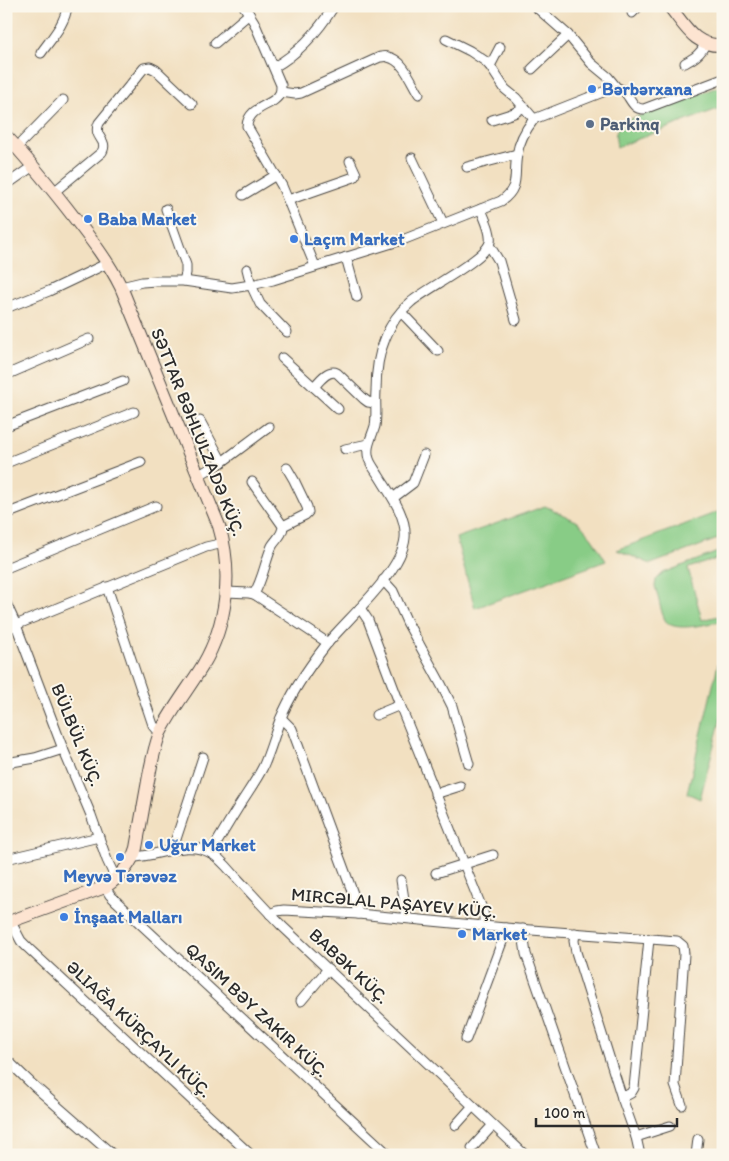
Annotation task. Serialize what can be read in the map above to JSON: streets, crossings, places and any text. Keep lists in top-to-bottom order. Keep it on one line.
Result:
{"streets":{"street":["SƏTTAR BƏHLULZADƏ KÜÇ.","BÜLBÜL KÜÇ.","MIRCƏLAL PAŞAYEV KÜÇ.","BABƏK KÜÇ."]},"crossings":[["SƏTTAR BƏHLULZADƏ KÜÇ.","BÜLBÜL KÜÇ."],["MIRCƏLAL PAŞAYEV KÜÇ.","BABƏK KÜÇ."]],"places":["Bərbərxana","Parkinq","Baba Market","Laçın Market","Uğur Market","Meyvə Tərəvəz","İnşaat Malları","Market"],"scale_bar":"100 m"}
